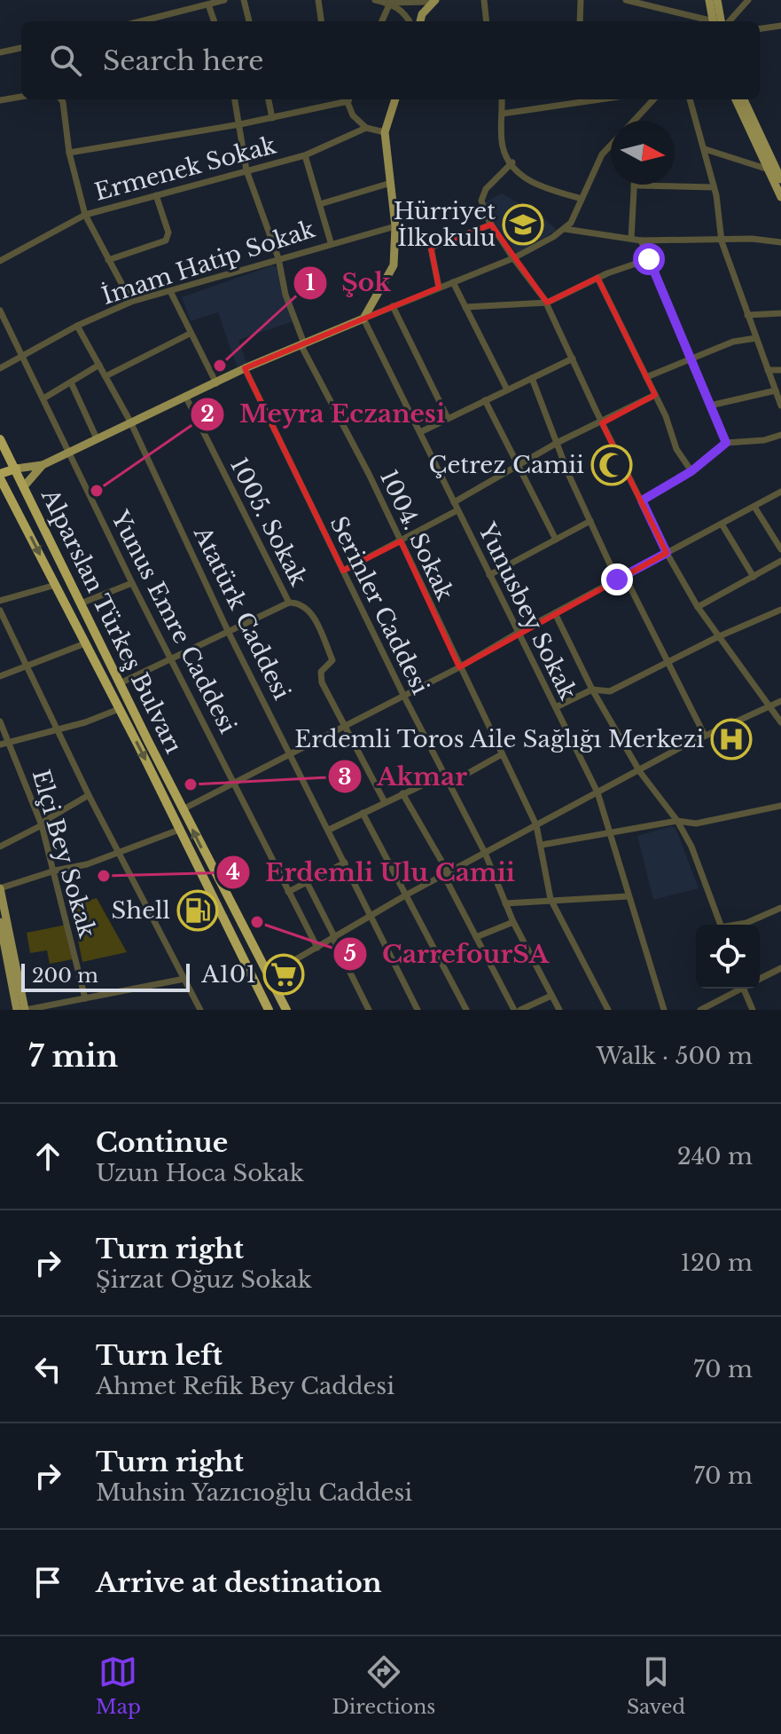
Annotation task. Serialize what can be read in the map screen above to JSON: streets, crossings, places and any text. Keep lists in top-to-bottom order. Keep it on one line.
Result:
{"streets":{"highway":["Alparslan Türkeş Bulvarı"],"street":["Ermenek Sokak","İmam Hatip Sokak","1005. Sokak","1004. Sokak","Serinler Caddesi","Yunusbey Sokak","Atatürk Caddesi","Yunus Emre Caddesi","Elçi Bey Sokak"]},"crossings":[["Ermenek Sokak","1004. Sokak"],["İmam Hatip Sokak","1004. Sokak"],["İmam Hatip Sokak","Atatürk Caddesi"],["İmam Hatip Sokak","Yunus Emre Caddesi"]],"places":{"school or university":["Hürriyet İlkokulu"],"other":["Şok","Meyra Eczanesi","Akmar","Erdemli Ulu Camii","CarrefourSA"],"mosque":["Çetrez Camii"],"hospital":["Erdemli Toros Aile Sağlığı Merkezi"],"fuel station":["Shell"],"supermarket":["A101"]},"scale_bar":"200 m","north":"right","page":{"search":"Search here","scale":"200 m","heading":["7 min","Walk · 500 m"],"list":[["Continue","Uzun Hoca Sokak","240 m"],["Turn right","Şirzat Oğuz Sokak","120 m"],["Turn left","Ahmet Refik Bey Caddesi","70 m"],["Turn right","Muhsin Yazıcıoğlu Caddesi","70 m"],"Arrive at destination"],"nav":["Map","Directions","Saved"]}}
